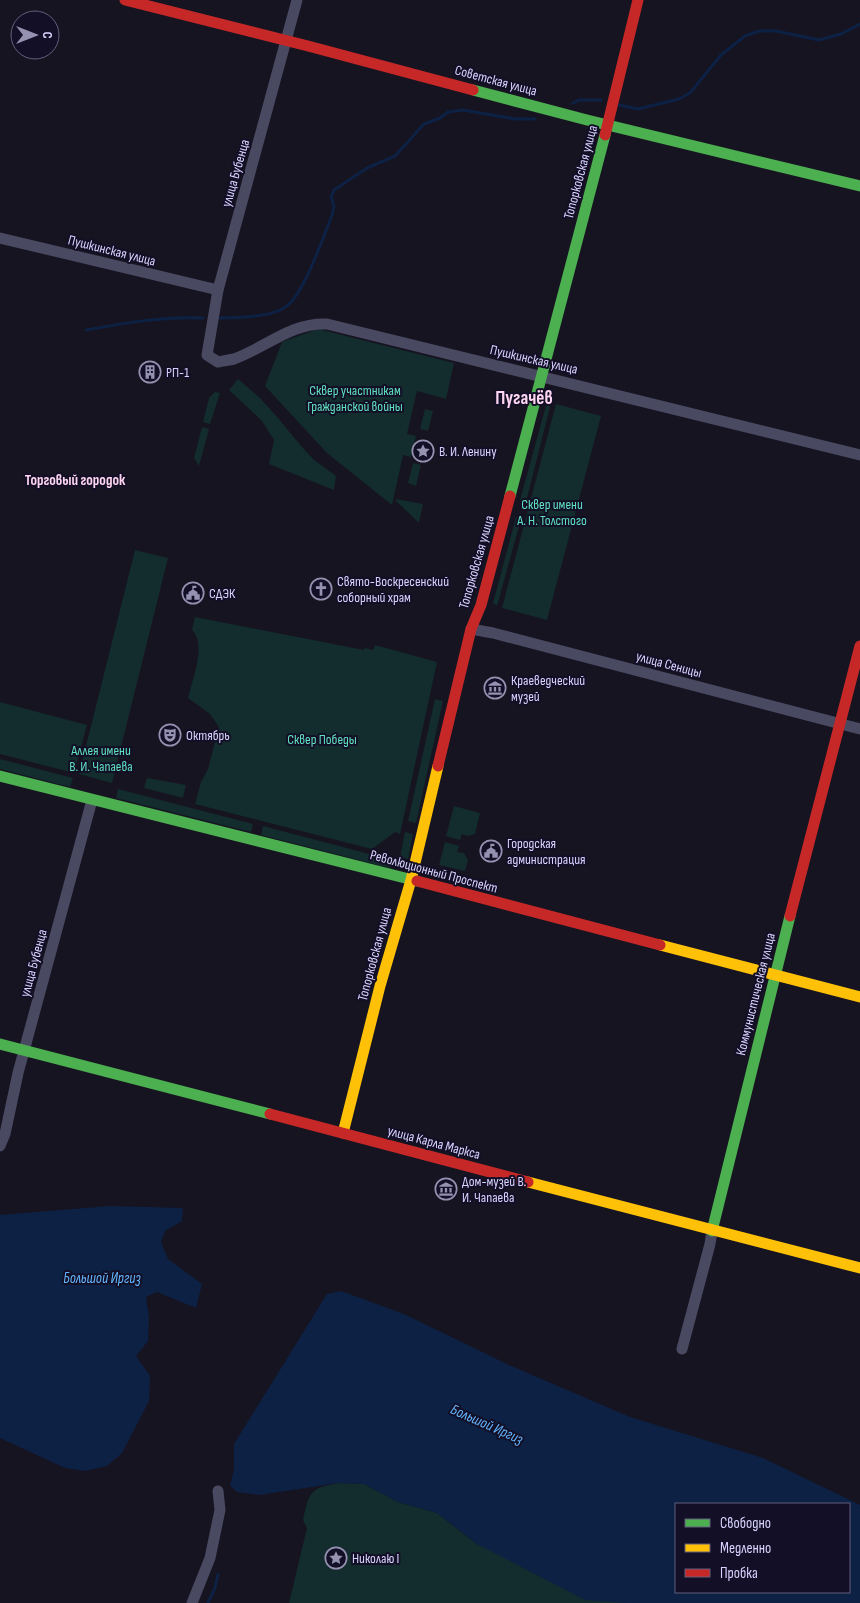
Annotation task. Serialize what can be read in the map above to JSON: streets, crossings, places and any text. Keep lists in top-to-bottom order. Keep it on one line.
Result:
{"streets":{"street":["Советская улица","Топорковская улица","улица Бубенца","Пушкинская улица","улица Сеницы","Революционный Проспект","Коммунистическая улица","улица Карла Маркса"]},"crossings":[["Советская улица","Топорковская улица"],["Советская улица","улица Бубенца"],["Топорковская улица","Пушкинская улица"],["Топорковская улица","улица Сеницы"],["Топорковская улица","Революционный Проспект"],["Топорковская улица","улица Карла Маркса"],["улица Бубенца","Пушкинская улица"],["улица Бубенца","Революционный Проспект"],["улица Бубенца","улица Карла Маркса"],["улица Сеницы","Коммунистическая улица"],["Революционный Проспект","Коммунистическая улица"],["Коммунистическая улица","улица Карла Маркса"]],"districts":["Пугачёв","Торговый городок"],"water":["Большой Иргиз"],"parks":["Сквер участникам Гражданской войны","Сквер имени А. Н. Толстого","Сквер Победы","Аллея имени В. И. Чапаева"],"places":{"building":["РП-1"],"place":["В. И. Ленину","Николаю I"],"church":["Свято-Воскресенский соборный храм"],"public building":["СДЭК","Городская администрация"],"museum":["Краеведческий музей","Дом-музей В. И. Чапаева"],"theatre":["Октябрь"]},"legend":["Свободно","Медленно","Пробка"],"north":"right"}
